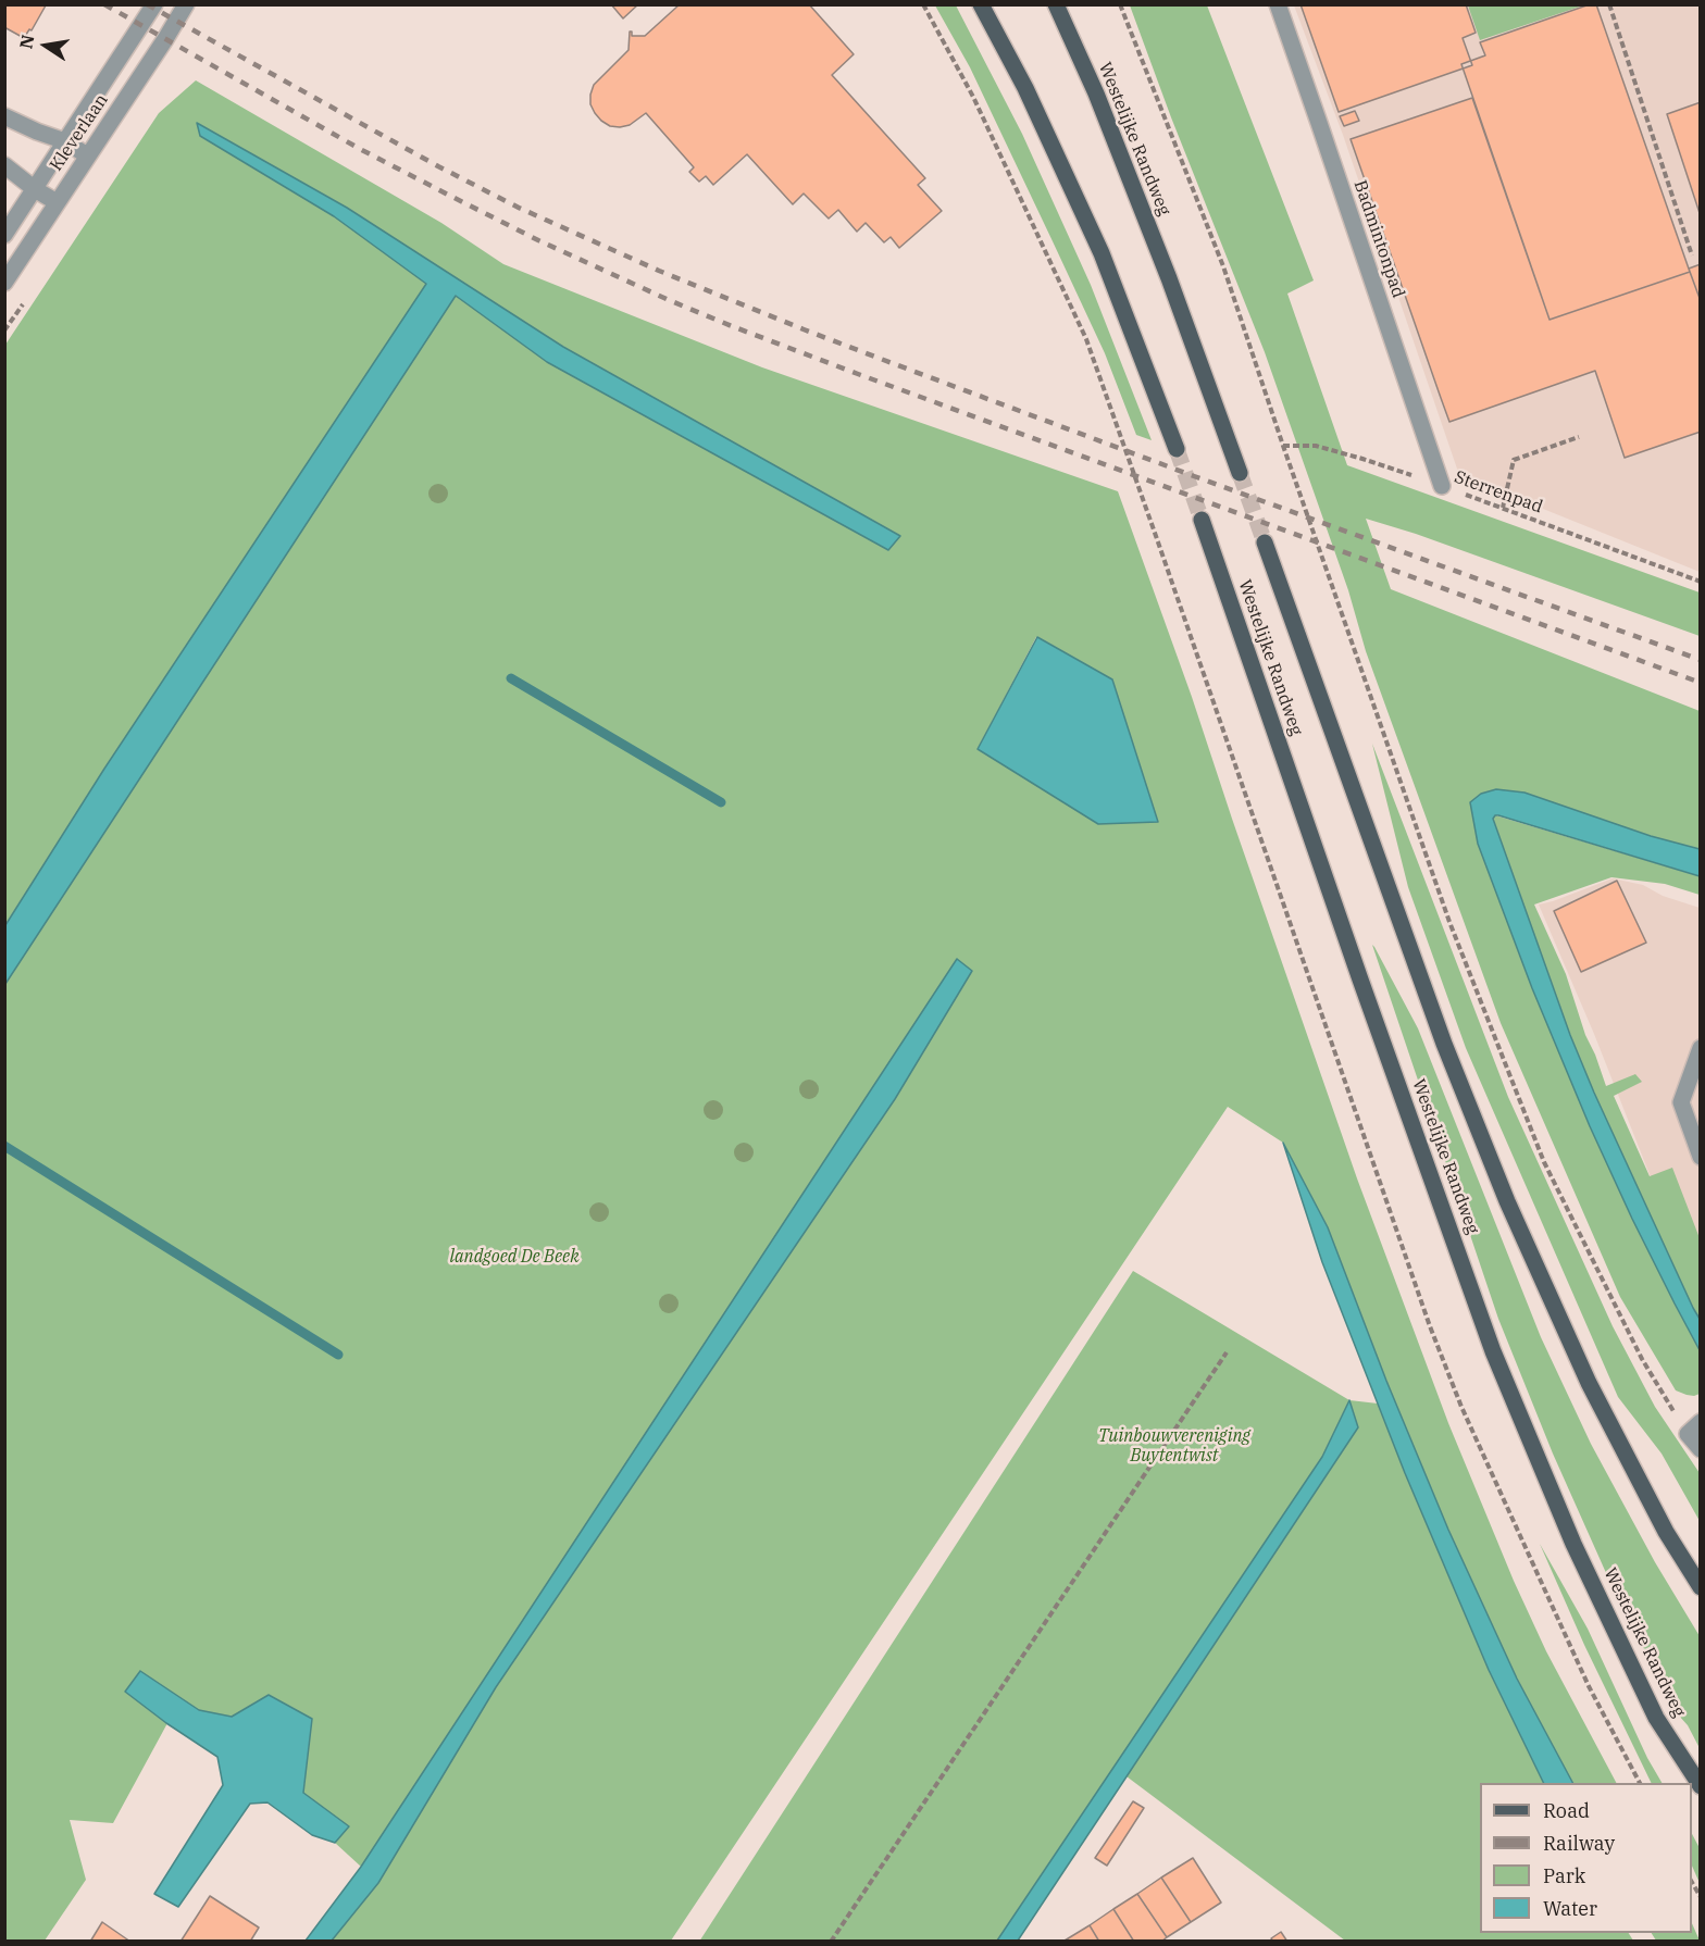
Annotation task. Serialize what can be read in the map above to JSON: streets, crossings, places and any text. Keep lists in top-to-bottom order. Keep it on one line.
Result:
{"streets":{"main road":["Westelijke Randweg"],"street":["Kleverlaan","Badmintonpad"],"path":["Sterrenpad"]},"crossings":[["Badmintonpad","Sterrenpad"]],"parks":["landgoed De Beek","Tuinbouwvereniging Buytentwist"],"legend":["Road","Railway","Park","Water"],"north":"left"}
